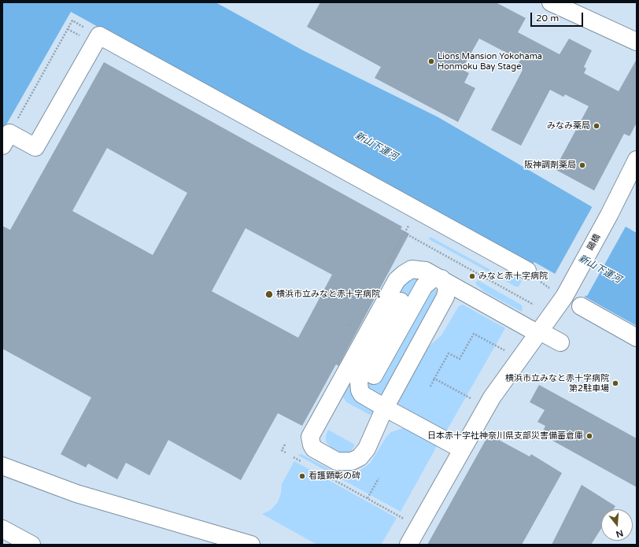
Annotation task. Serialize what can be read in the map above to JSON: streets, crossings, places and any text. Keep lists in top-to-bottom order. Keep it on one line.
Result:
{"streets":{"street":["鷗橋"]},"water":["新山下運河"],"places":["Lions Mansion Yokohama Honmoku Bay Stage","みなみ薬局","阪神調剤薬局","みなと赤十字病院","横浜市立みなと赤十字病院","横浜市立みなと赤十字病院 第2駐車場","日本赤十字社神奈川県支部災害備蓄倉庫","看護顕彰の碑"],"scale_bar":"20 m","north":"bottom"}
